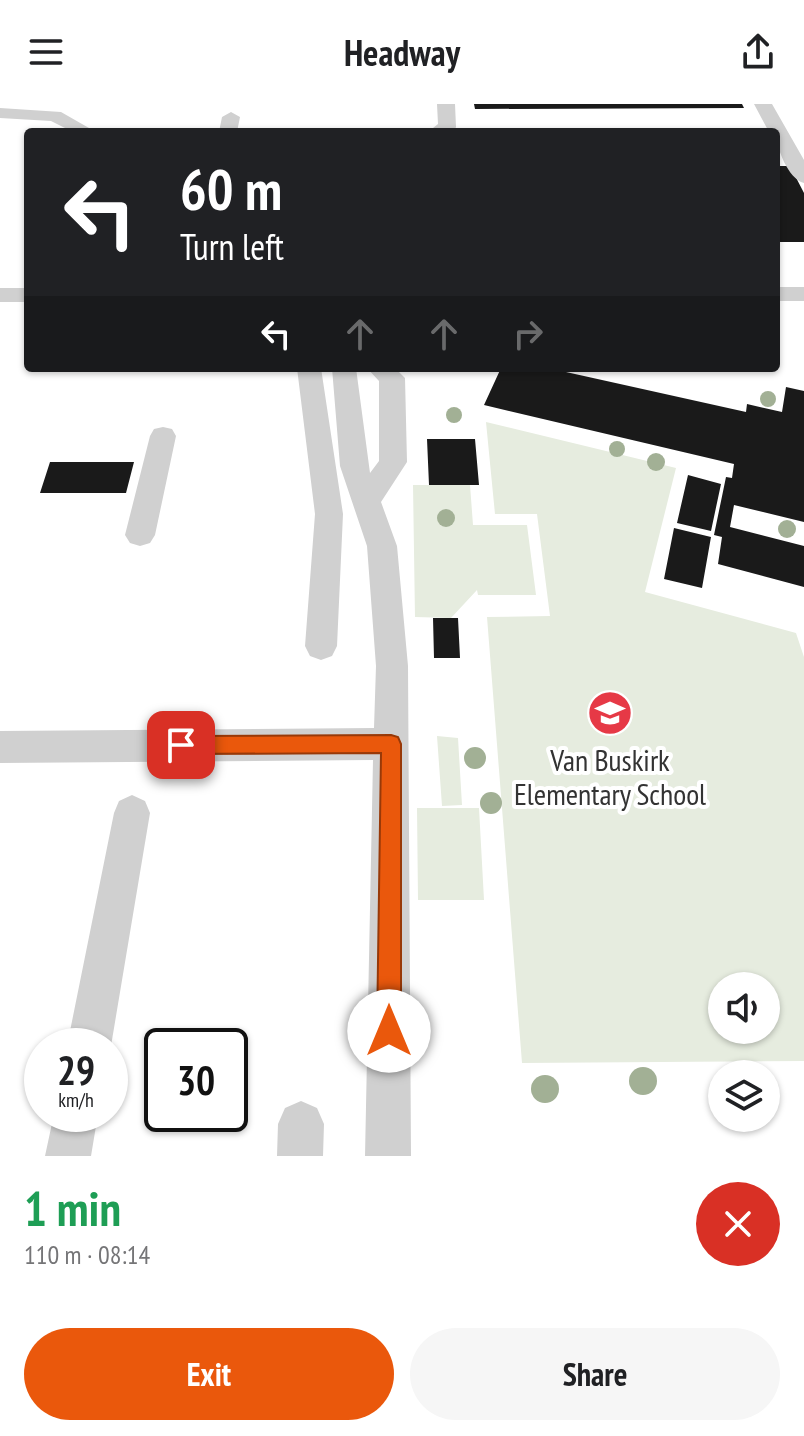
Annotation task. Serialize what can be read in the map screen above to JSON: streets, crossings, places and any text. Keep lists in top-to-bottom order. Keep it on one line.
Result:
{"places":{"school or university":["Van Buskirk Elementary School"]},"page":{"header":"Headway","turn":["60 m","Turn left"],"speed":"29 km/h","limit":"30","heading":["1 min","110 m · 08:14"],"buttons":["Exit","Share"]}}
